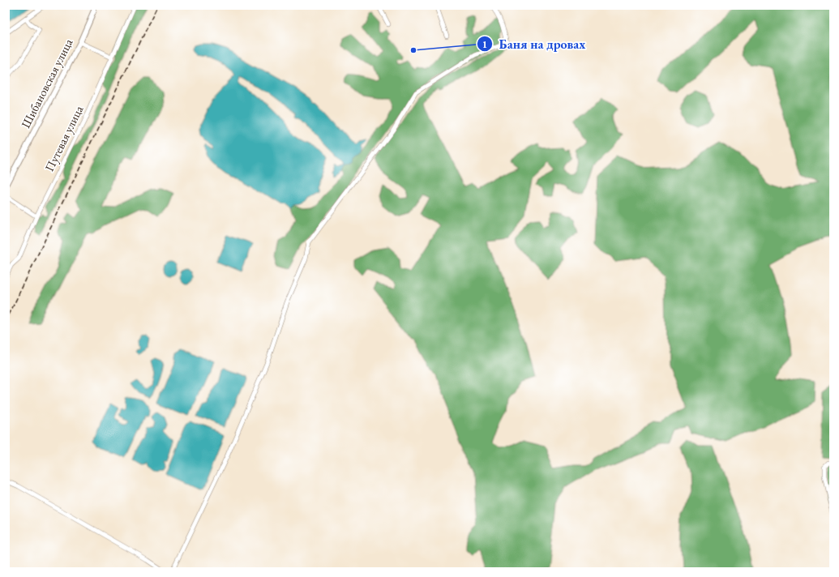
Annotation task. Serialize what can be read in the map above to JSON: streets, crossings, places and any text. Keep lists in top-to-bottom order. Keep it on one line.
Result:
{"streets":{"street":["Шибановская улица","Путевая улица"]},"places":["Баня на дровах"]}
